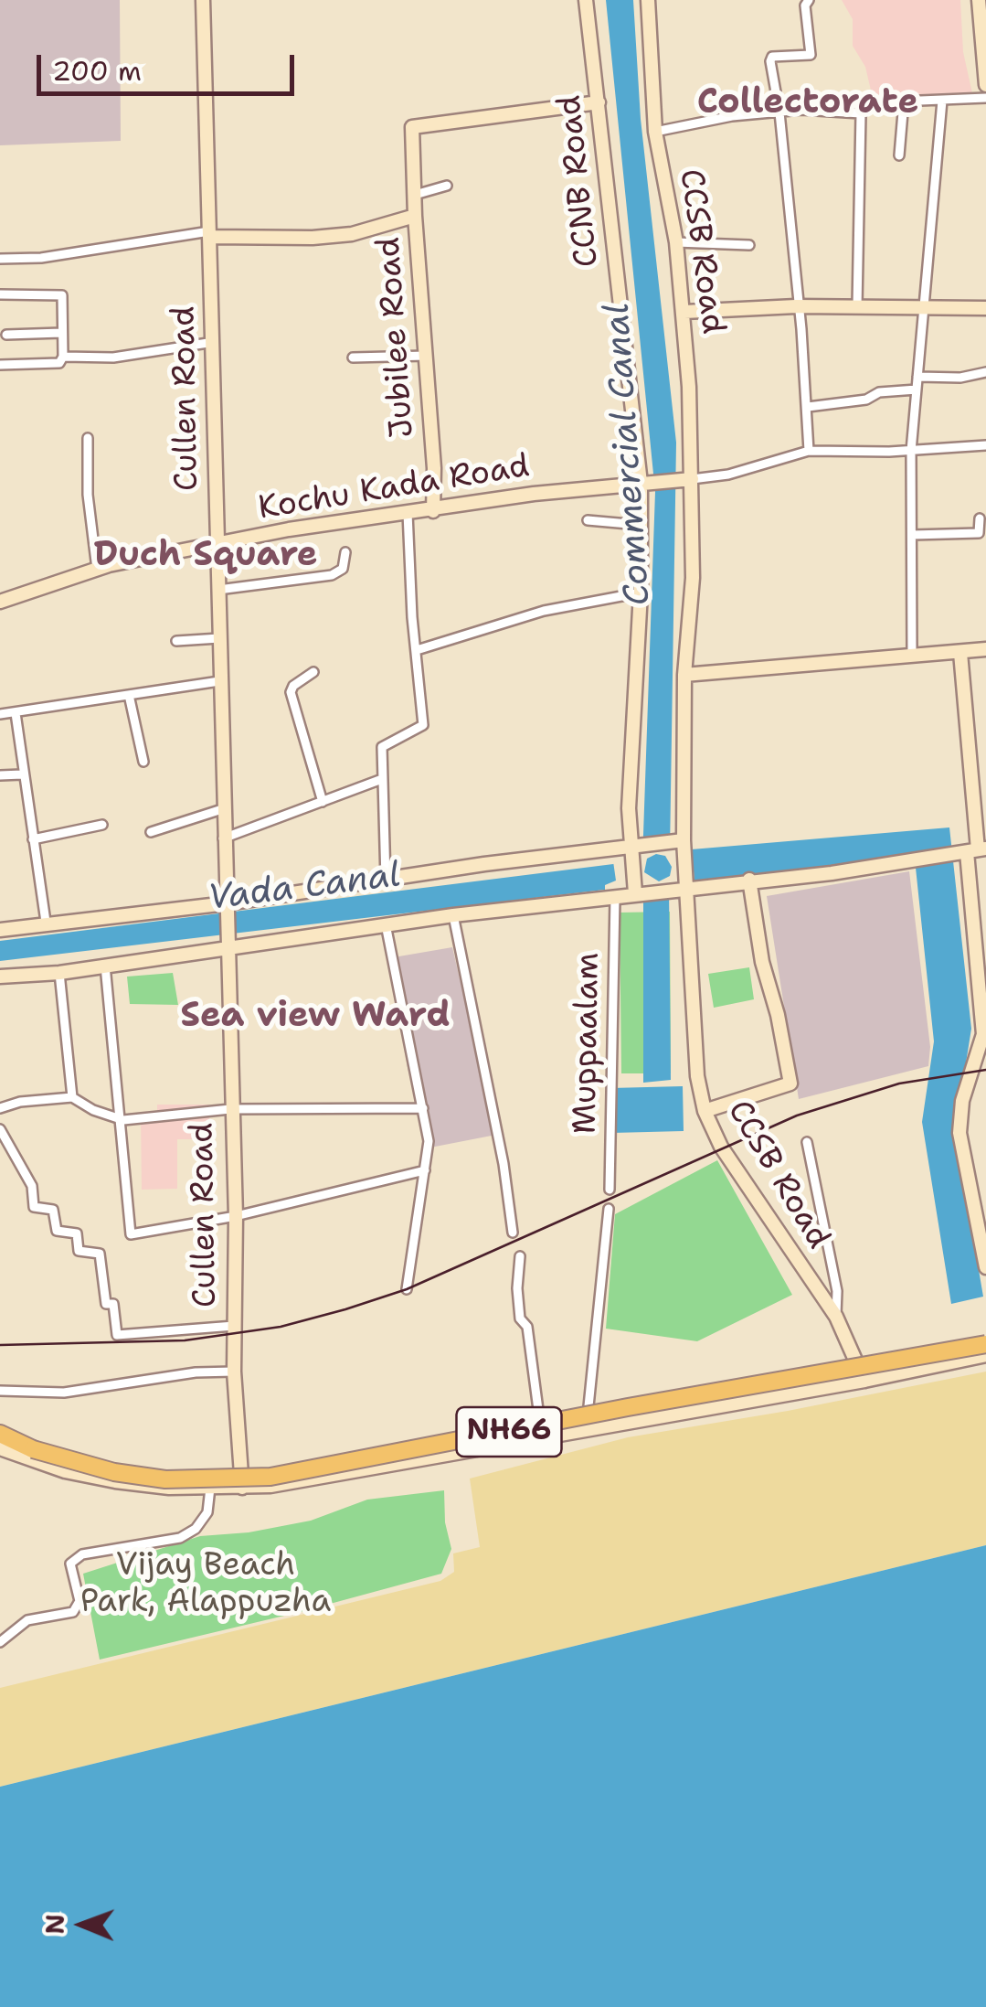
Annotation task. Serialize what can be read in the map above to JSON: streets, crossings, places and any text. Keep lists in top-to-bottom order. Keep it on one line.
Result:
{"streets":{"highway":["NH66"],"main road":["CCNB Road","CCSB Road","Jubilee Road","Cullen Road","Kochu Kada Road"],"street":["Muppaalam"]},"crossings":[["CCNB Road","Jubilee Road"],["CCNB Road","Kochu Kada Road"],["CCSB Road","Kochu Kada Road"],["Jubilee Road","Cullen Road"],["Jubilee Road","Kochu Kada Road"],["Cullen Road","Kochu Kada Road"]],"districts":["Collectorate","Duch Square","Sea view Ward"],"water":["Commercial Canal","Vada Canal"],"parks":["Vijay Beach Park, Alappuzha"],"scale_bar":"200 m","north":"left"}
